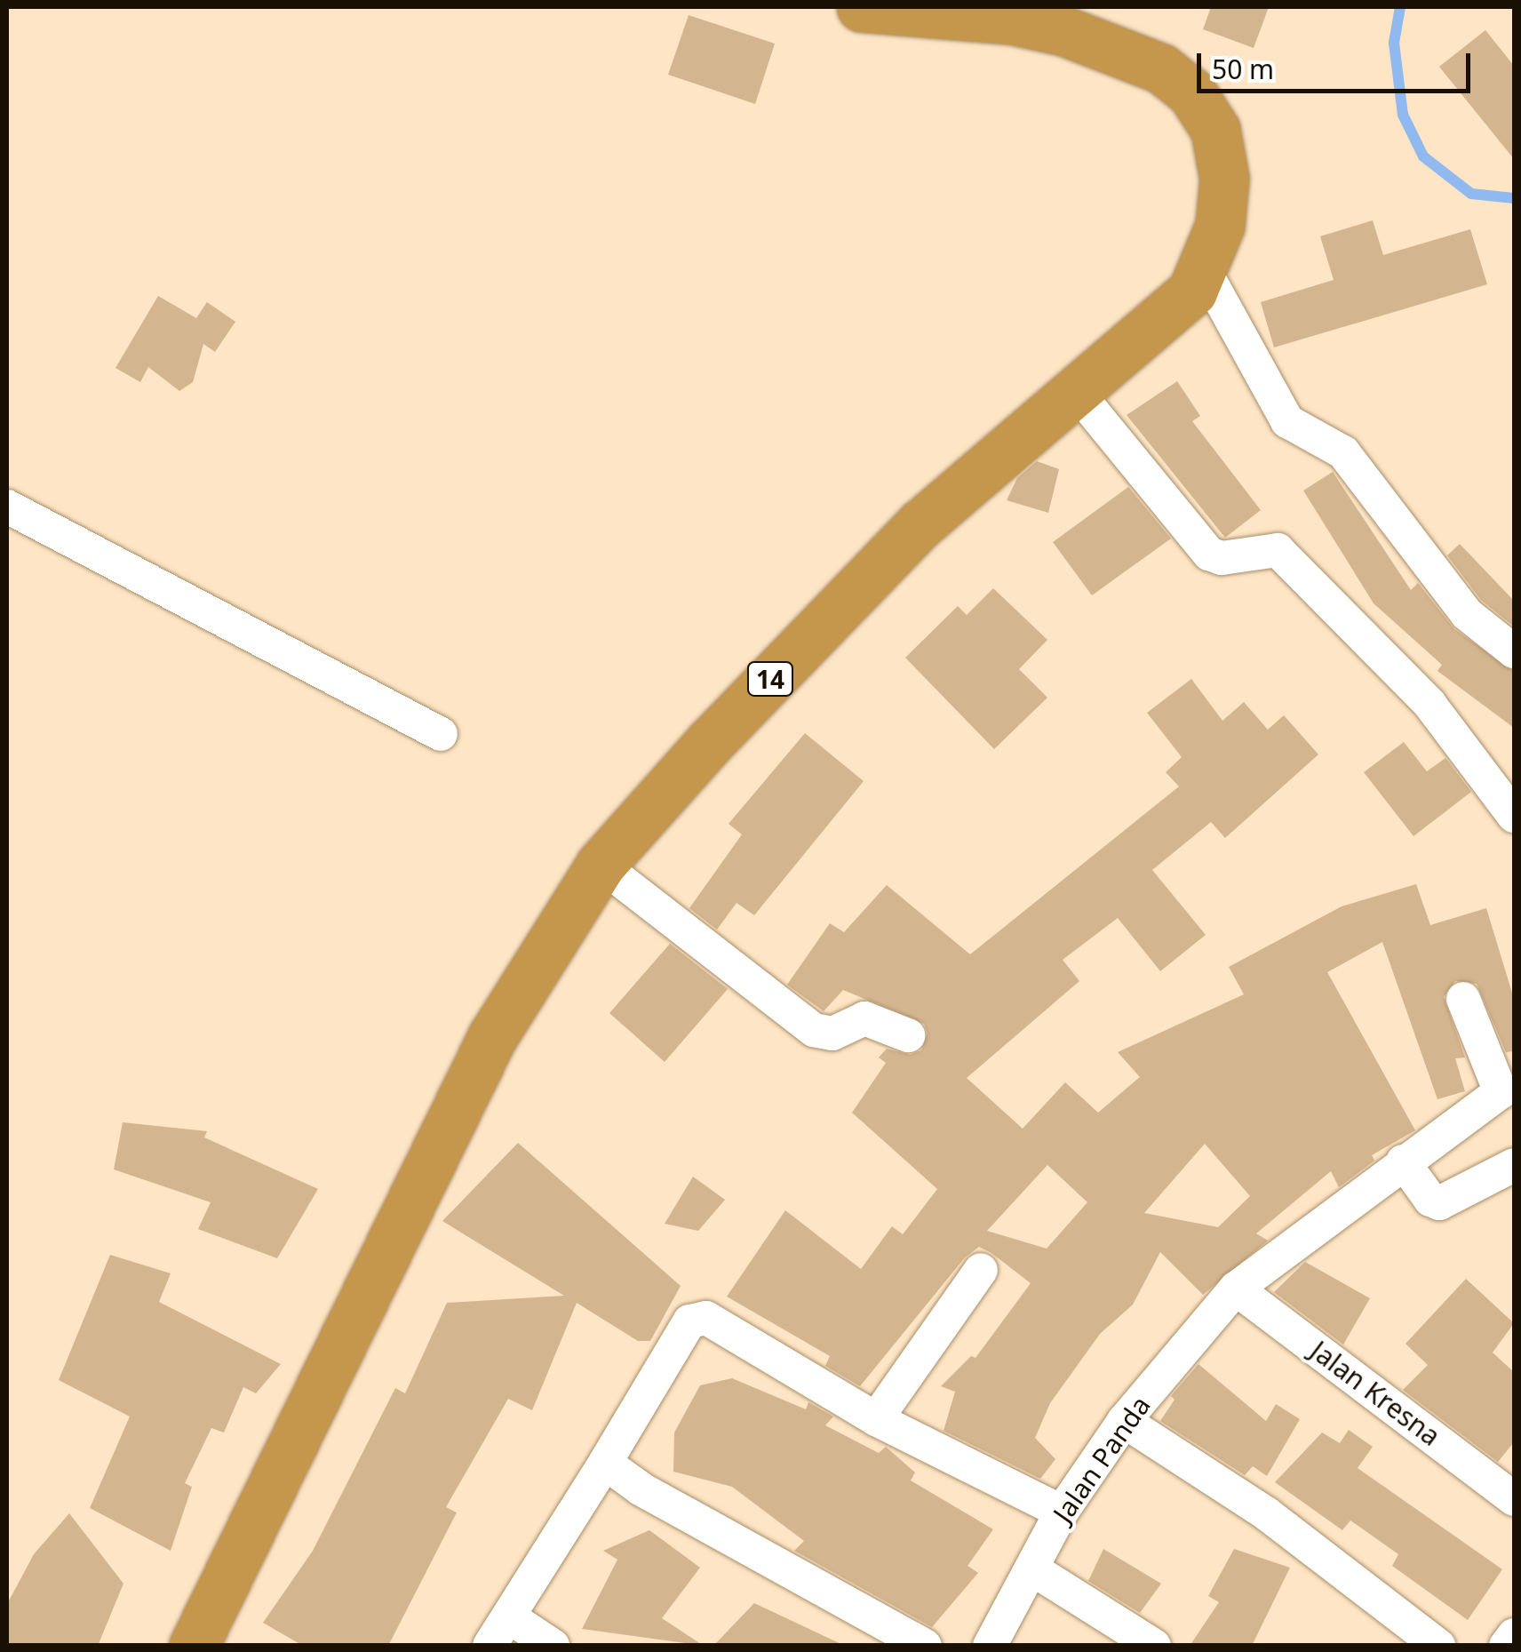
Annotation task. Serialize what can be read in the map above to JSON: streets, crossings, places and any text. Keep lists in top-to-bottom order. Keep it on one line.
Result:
{"streets":{"highway":["14"],"street":["Jalan Kresna","Jalan Panda"]},"crossings":[["Jalan Kresna","Jalan Panda"]],"scale_bar":"50 m"}
